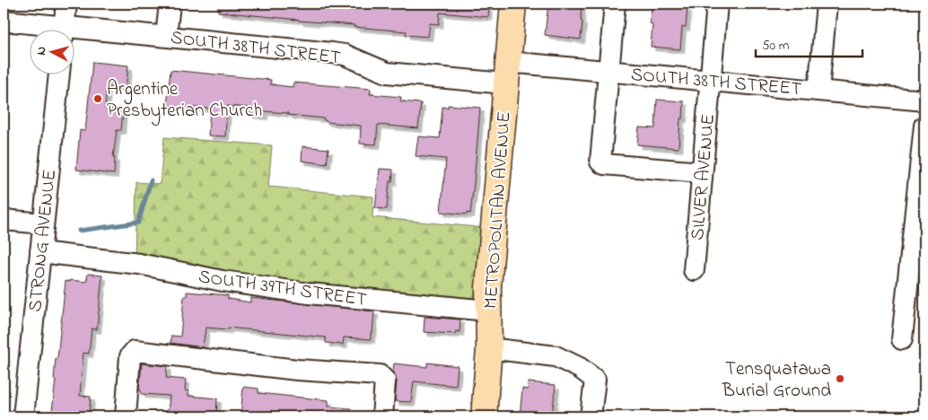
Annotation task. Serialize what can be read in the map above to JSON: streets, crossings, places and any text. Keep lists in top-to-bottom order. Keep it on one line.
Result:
{"streets":{"main road":["METROPOLITAN AVENUE"],"street":["SOUTH 38TH STREET","SILVER AVENUE","STRONG AVENUE","SOUTH 39TH STREET"]},"crossings":[["SOUTH 38TH STREET","SILVER AVENUE"],["SOUTH 38TH STREET","METROPOLITAN AVENUE"],["METROPOLITAN AVENUE","SOUTH 39TH STREET"],["STRONG AVENUE","SOUTH 39TH STREET"]],"places":["Argentine Presbyterian Church","Tensquatawa Burial Ground"],"scale_bar":"50 m","north":"left"}
